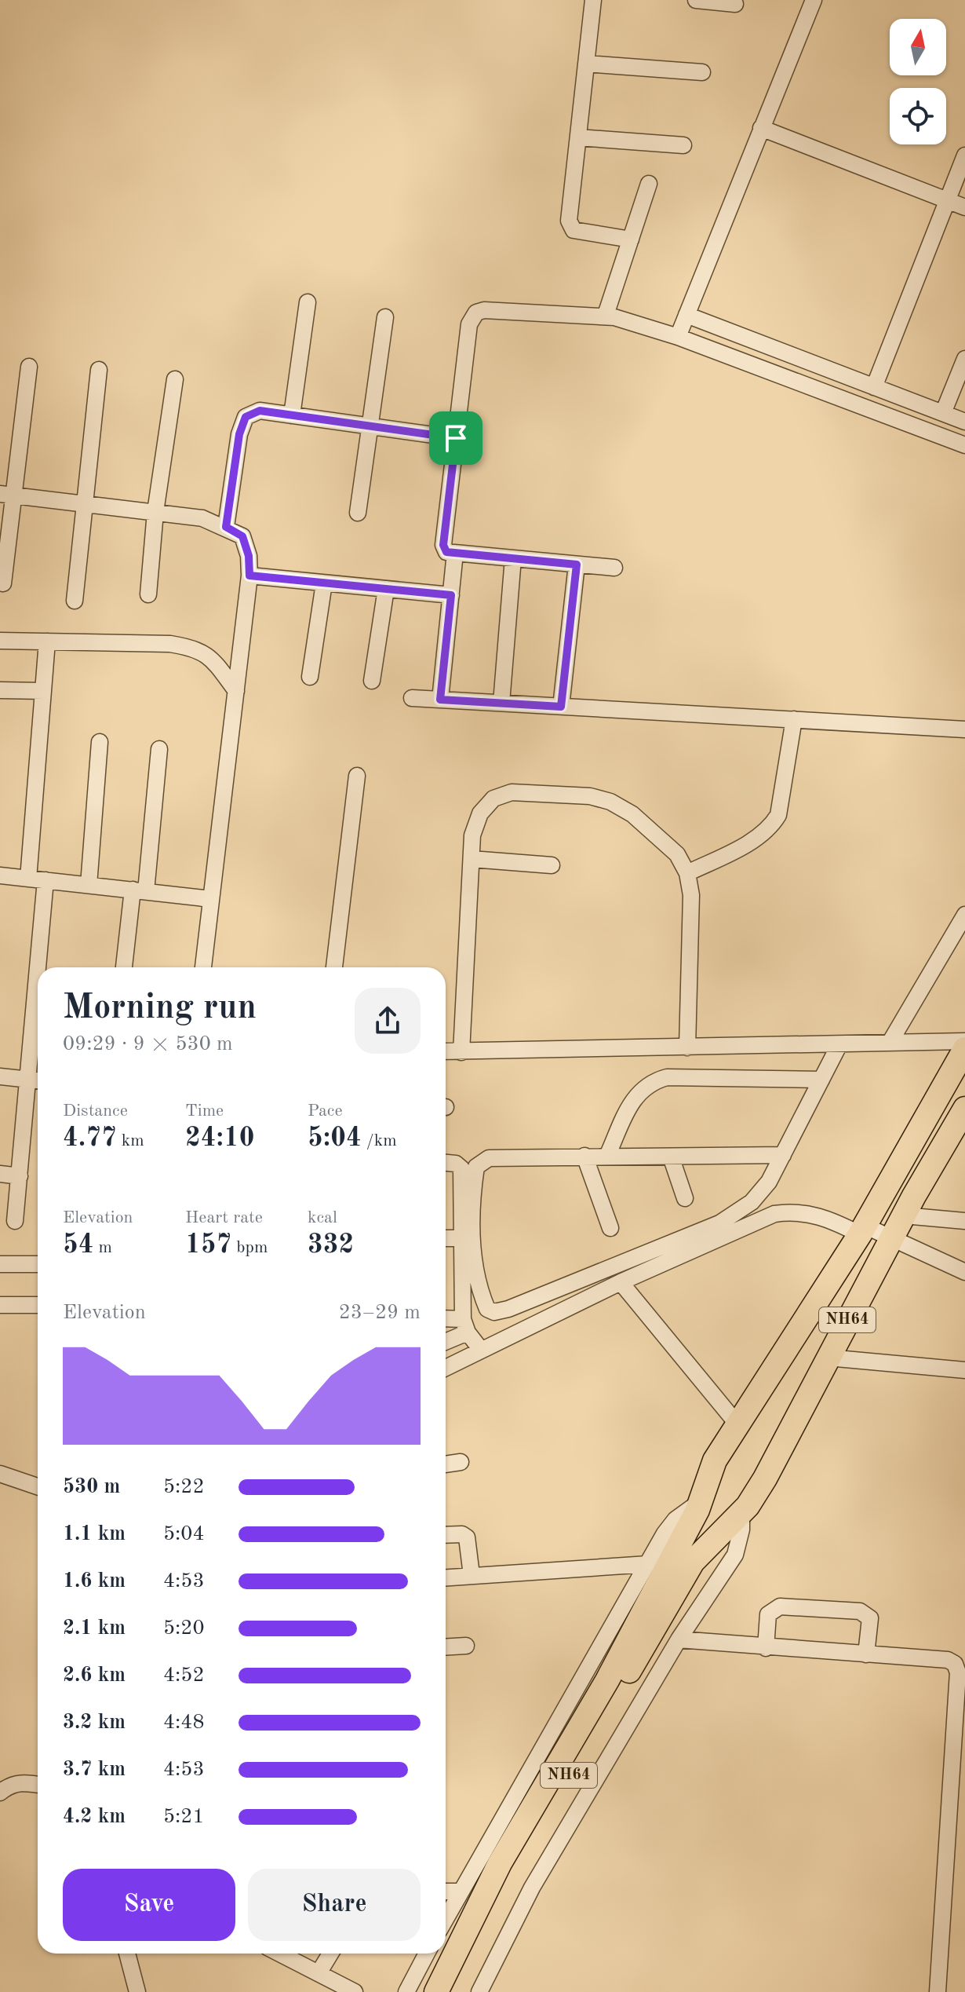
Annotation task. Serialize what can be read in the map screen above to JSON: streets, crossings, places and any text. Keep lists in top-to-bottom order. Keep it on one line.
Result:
{"streets":{"highway":["NH64"]},"north":"top","page":{"heading":["Morning run","09:29 · 9 × 530 m"],"stats":[["Distance","4.77 km"],["Time","24:10"],["Pace","5:04 /km"],["Elevation","54 m"],["Heart rate","157 bpm"],["kcal","332"]],"chart":["Elevation","23–29 m"],"list":[{"name":"530 m","note":"5:22"},{"name":"1.1 km","note":"5:04"},{"name":"1.6 km","note":"4:53"},{"name":"2.1 km","note":"5:20"},{"name":"2.6 km","note":"4:52"},{"name":"3.2 km","note":"4:48"},{"name":"3.7 km","note":"4:53"},{"name":"4.2 km","note":"5:21"}],"buttons":["Save","Share"]}}
